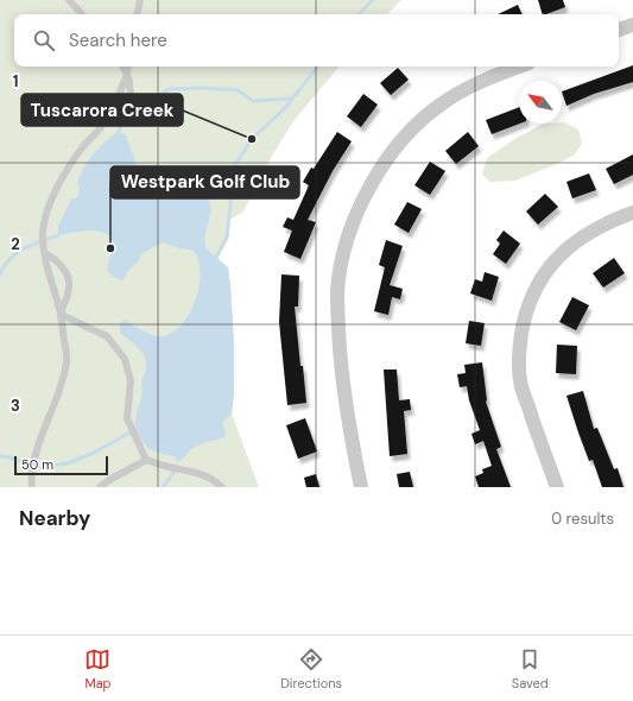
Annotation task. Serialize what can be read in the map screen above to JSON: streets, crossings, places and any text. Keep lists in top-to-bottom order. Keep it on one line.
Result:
{"places":["Tuscarora Creek","Westpark Golf Club"],"scale_bar":"50 m","north":"top left","page":{"search":"Search here","scale":"50 m","heading":["Nearby","0 results"],"nav":["Map","Directions","Saved"]},"grid":{"rows":["1","2","3"]}}
